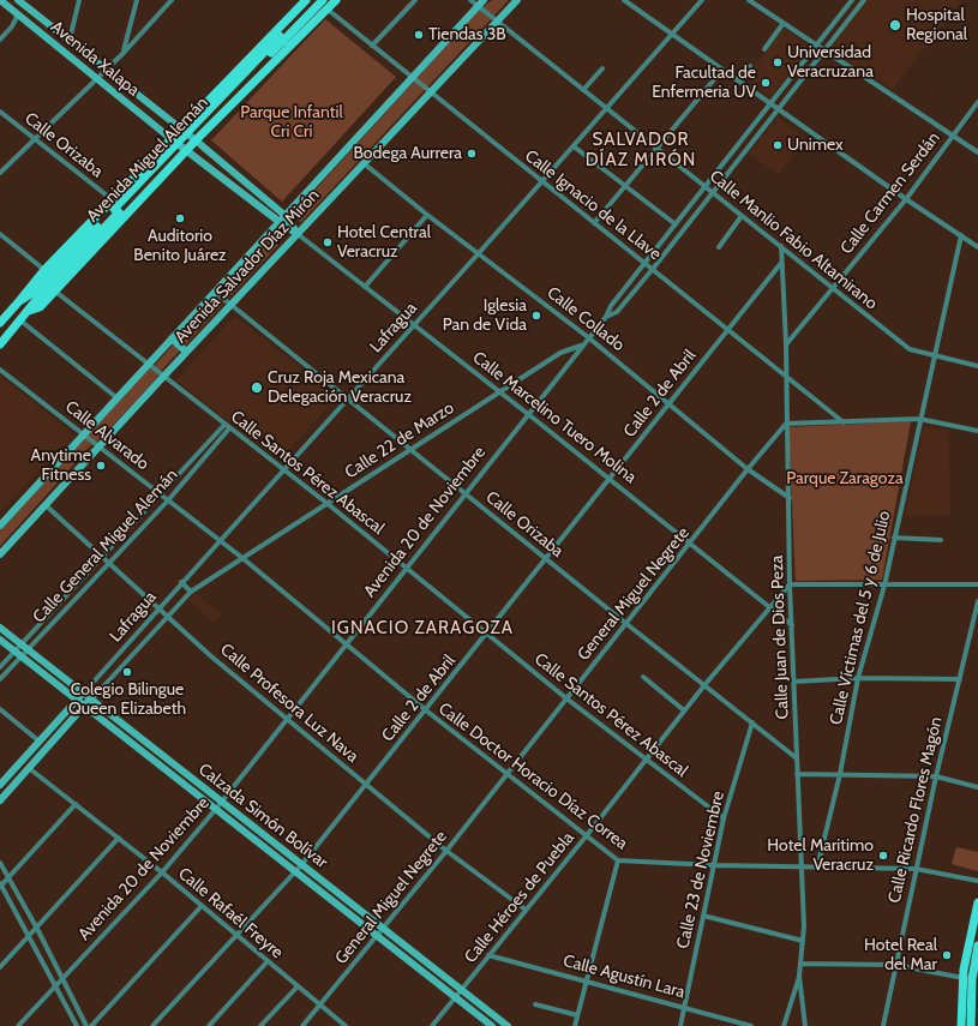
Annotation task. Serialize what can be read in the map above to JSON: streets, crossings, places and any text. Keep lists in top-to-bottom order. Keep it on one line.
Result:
{"streets":{"main road":["Avenida Xalapa","Avenida Miguel Alemán","Avenida Salvador Díaz Mirón","Calle Marcelino Tuero Molina","Calzada Simón Bolívar"],"street":["Calle Orizaba","Calle Carmen Serdán","Calle Ignacio de la Llave","Calle Manlio Fabio Altamirano","Calle Collado","Lafragua","Calle 2 de Abril","Calle Alvarado","Calle 22 de Marzo","Calle Santos Pérez Abascal","Avenida 20 de Noviembre","Calle General Miguel Alemán","General Miguel Negrete","Calle Víctimas del 5 y 6 de Julio","Calle Juan de Dios Peza","Calle Profesora Luz Nava","Calle Doctor Horacio Díaz Correa","Calle Ricardo Flores Magón","Calle 23 de Noviembre","Calle Héroes de Puebla","Calle Rafaél Freyre","Calle Agustín Lara"]},"crossings":[["Avenida Xalapa","Calle Marcelino Tuero Molina"],["Calle Orizaba","Avenida Salvador Díaz Mirón"],["Calle Orizaba","Lafragua"],["Calle Orizaba","Calle 2 de Abril"],["Calle Orizaba","Calle 22 de Marzo"],["Calle Orizaba","Avenida 20 de Noviembre"],["Calle Orizaba","General Miguel Negrete"],["Calle Orizaba","Calle Juan de Dios Peza"],["Calle Orizaba","Calle 23 de Noviembre"],["Calle Orizaba","Calle Héroes de Puebla"],["Calle Carmen Serdán","Calle Manlio Fabio Altamirano"],["Calle Carmen Serdán","Calle Juan de Dios Peza"],["Calle Ignacio de la Llave","Avenida Salvador Díaz Mirón"],["Calle Ignacio de la Llave","Lafragua"],["Calle Ignacio de la Llave","Calle 2 de Abril"],["Calle Ignacio de la Llave","Avenida 20 de Noviembre"],["Calle Ignacio de la Llave","Calle Juan de Dios Peza"],["Calle Manlio Fabio Altamirano","Avenida Salvador Díaz Mirón"],["Calle Manlio Fabio Altamirano","Lafragua"],["Calle Manlio Fabio Altamirano","Avenida 20 de Noviembre"],["Calle Manlio Fabio Altamirano","Calle Víctimas del 5 y 6 de Julio"],["Calle Manlio Fabio Altamirano","Calle Juan de Dios Peza"],["Avenida Salvador Díaz Mirón","Calle Collado"],["Avenida Salvador Díaz Mirón","Calle Marcelino Tuero Molina"],["Avenida Salvador Díaz Mirón","Calle Alvarado"],["Avenida Salvador Díaz Mirón","Calle Santos Pérez Abascal"],["Avenida Salvador Díaz Mirón","Calle Profesora Luz Nava"],["Calle Collado","Lafragua"],["Calle Collado","Calle 2 de Abril"],["Calle Collado","Avenida 20 de Noviembre"],["Calle Collado","General Miguel Negrete"],["Calle Collado","Calle Juan de Dios Peza"],["Lafragua","Calle Marcelino Tuero Molina"],["Lafragua","Calle Alvarado"],["Lafragua","Calle 22 de Marzo"],["Lafragua","Calle Santos Pérez Abascal"],["Lafragua","Calle Profesora Luz Nava"],["Lafragua","Calle Doctor Horacio Díaz Correa"],["Lafragua","Calzada Simón Bolívar"],["Calle 2 de Abril","Calle Marcelino Tuero Molina"],["Calle 2 de Abril","Calle Santos Pérez Abascal"],["Calle 2 de Abril","Calle Juan de Dios Peza"],["Calle 2 de Abril","Calle Profesora Luz Nava"],["Calle 2 de Abril","Calle Doctor Horacio Díaz Correa"],["Calle 2 de Abril","Calzada Simón Bolívar"],["Calle 2 de Abril","Calle Rafaél Freyre"],["Calle Marcelino Tuero Molina","Calle 22 de Marzo"],["Calle Marcelino Tuero Molina","Avenida 20 de Noviembre"],["Calle Marcelino Tuero Molina","General Miguel Negrete"],["Calle Marcelino Tuero Molina","Calle Juan de Dios Peza"],["Calle Marcelino Tuero Molina","Calle Héroes de Puebla"],["Calle Alvarado","Calle General Miguel Alemán"],["Calle Alvarado","Calle Doctor Horacio Díaz Correa"],["Calle 22 de Marzo","Calle Santos Pérez Abascal"],["Calle 22 de Marzo","Avenida 20 de Noviembre"],["Calle 22 de Marzo","Calle Profesora Luz Nava"],["Calle 22 de Marzo","Calle Doctor Horacio Díaz Correa"],["Calle Santos Pérez Abascal","Avenida 20 de Noviembre"],["Calle Santos Pérez Abascal","Calle General Miguel Alemán"],["Calle Santos Pérez Abascal","General Miguel Negrete"],["Calle Santos Pérez Abascal","Calle 23 de Noviembre"],["Calle Santos Pérez Abascal","Calle Héroes de Puebla"],["Avenida 20 de Noviembre","Calle Profesora Luz Nava"],["Avenida 20 de Noviembre","Calle Doctor Horacio Díaz Correa"],["Avenida 20 de Noviembre","Calzada Simón Bolívar"],["Avenida 20 de Noviembre","Calle Rafaél Freyre"],["Calle General Miguel Alemán","Calle Profesora Luz Nava"],["Calle General Miguel Alemán","Calzada Simón Bolívar"],["General Miguel Negrete","Calle Juan de Dios Peza"],["General Miguel Negrete","Calle Profesora Luz Nava"],["General Miguel Negrete","Calle Doctor Horacio Díaz Correa"],["General Miguel Negrete","Calzada Simón Bolívar"],["General Miguel Negrete","Calle Rafaél Freyre"],["Calle Víctimas del 5 y 6 de Julio","Calle Doctor Horacio Díaz Correa"],["Calle Juan de Dios Peza","Calle Doctor Horacio Díaz Correa"],["Calle Juan de Dios Peza","Calle Héroes de Puebla"],["Calle Profesora Luz Nava","Calle Héroes de Puebla"],["Calle Doctor Horacio Díaz Correa","Calle Ricardo Flores Magón"],["Calle Doctor Horacio Díaz Correa","Calle 23 de Noviembre"],["Calle Doctor Horacio Díaz Correa","Calle Héroes de Puebla"],["Calzada Simón Bolívar","Calle Héroes de Puebla"],["Calle 23 de Noviembre","Calle Agustín Lara"],["Calle Héroes de Puebla","Calle Agustín Lara"]],"districts":["SALVADOR DÍAZ MIRÓN","IGNACIO ZARAGOZA"],"parks":["Parque Infantil Cri Cri","Parque Zaragoza"],"places":["Hospital Regional","Tiendas 3B","Universidad Veracruzana","Facultad de Enfermeria UV","Unimex","Bodega Aurrera","Auditorio Benito Juárez","Hotel Central Veracruz","Iglesia Pan de Vida","Cruz Roja Mexicana Delegación Veracruz","Anytime Fitness","Colegio Bilingue Queen Elizabeth","Hotel Maritimo Veracruz","Hotel Real del Mar"]}
